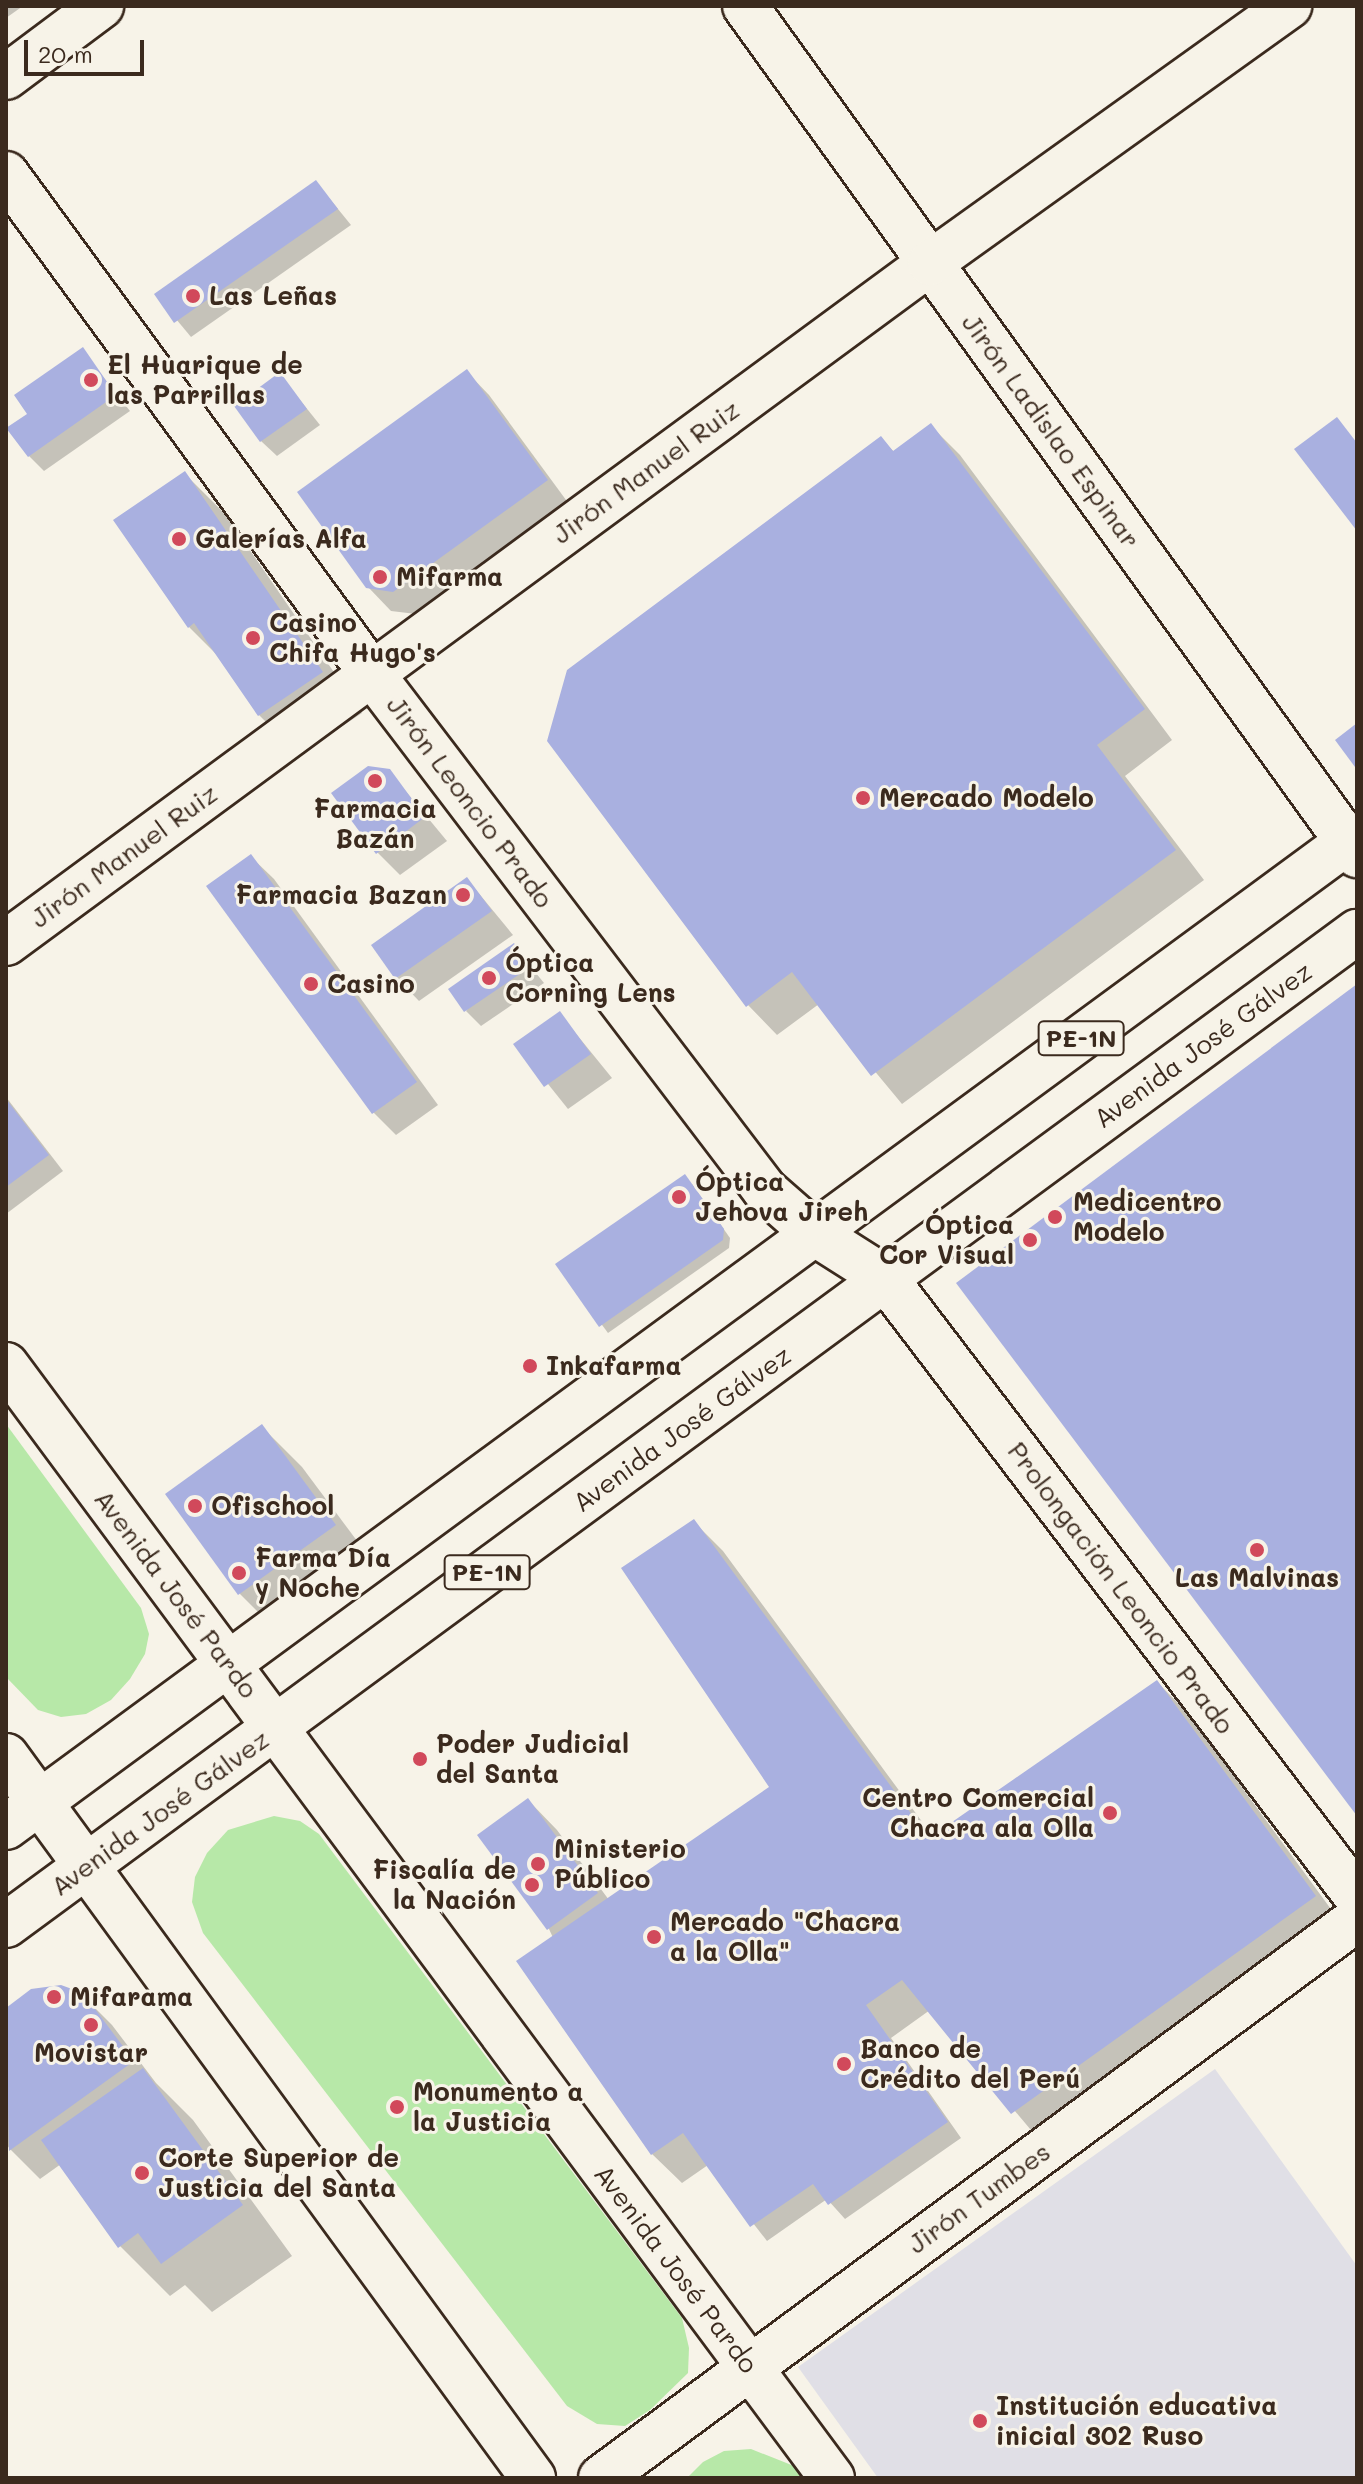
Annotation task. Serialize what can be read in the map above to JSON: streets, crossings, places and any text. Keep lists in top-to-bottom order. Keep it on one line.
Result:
{"streets":{"street":["Jirón Ladislao Espinar","Jirón Manuel Ruiz","Jirón Leoncio Prado","PE-1N","Avenida José Gálvez","Prolongación Leoncio Prado","Avenida José Pardo","Jirón Tumbes"]},"crossings":[["Jirón Ladislao Espinar","Jirón Manuel Ruiz"],["Jirón Ladislao Espinar","PE-1N"],["Jirón Manuel Ruiz","Jirón Leoncio Prado"],["Jirón Leoncio Prado","PE-1N"],["Jirón Leoncio Prado","Avenida José Gálvez"],["Jirón Leoncio Prado","Prolongación Leoncio Prado"],["PE-1N","Avenida José Pardo"],["Avenida José Gálvez","Prolongación Leoncio Prado"],["Avenida José Gálvez","Avenida José Pardo"],["Avenida José Pardo","Jirón Tumbes"]],"places":["Las Leñas","El Huarique de las Parrillas","Galerías Alfa","Mifarma","Casino Chifa Hugo's","Farmacia Bazán","Mercado Modelo","Farmacia Bazan","Óptica Corning Lens","Casino","Óptica Jehova Jireh","Medicentro Modelo","Óptica Cor Visual","Inkafarma","Ofischool","Las Malvinas","Farma Día y Noche","Poder Judicial del Santa","Centro Comercial Chacra ala Olla","Ministerio Público","Fiscalía de la Nación","Mercado \"Chacra a la Olla\"","Mifarama","Movistar","Banco de Crédito del Perú","Monumento a la Justicia","Corte Superior de Justicia del Santa","Institución educativa inicial 302 Ruso"],"scale_bar":"20 m"}
